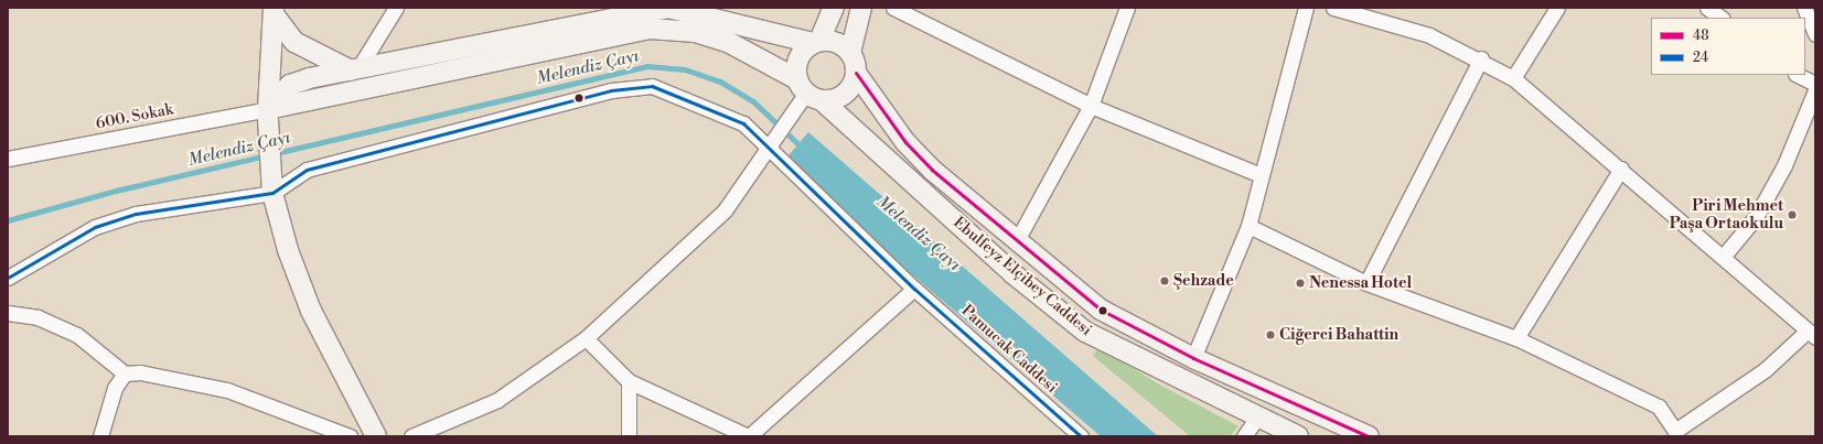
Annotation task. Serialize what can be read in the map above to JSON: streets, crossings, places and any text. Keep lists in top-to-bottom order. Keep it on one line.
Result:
{"streets":{"main road":["Ebulfeyz Elçibey Caddesi"],"street":["600. Sokak","Pamucak Caddesi"]},"crossings":[["600. Sokak","Ebulfeyz Elçibey Caddesi"]],"water":["Melendiz Çayı"],"places":["Piri Mehmet Paşa Ortaokulu","Şehzade","Nenessa Hotel","Ciğerci Bahattin"],"lines":["transit line 48","transit line 24"],"legend":["48","24"]}
